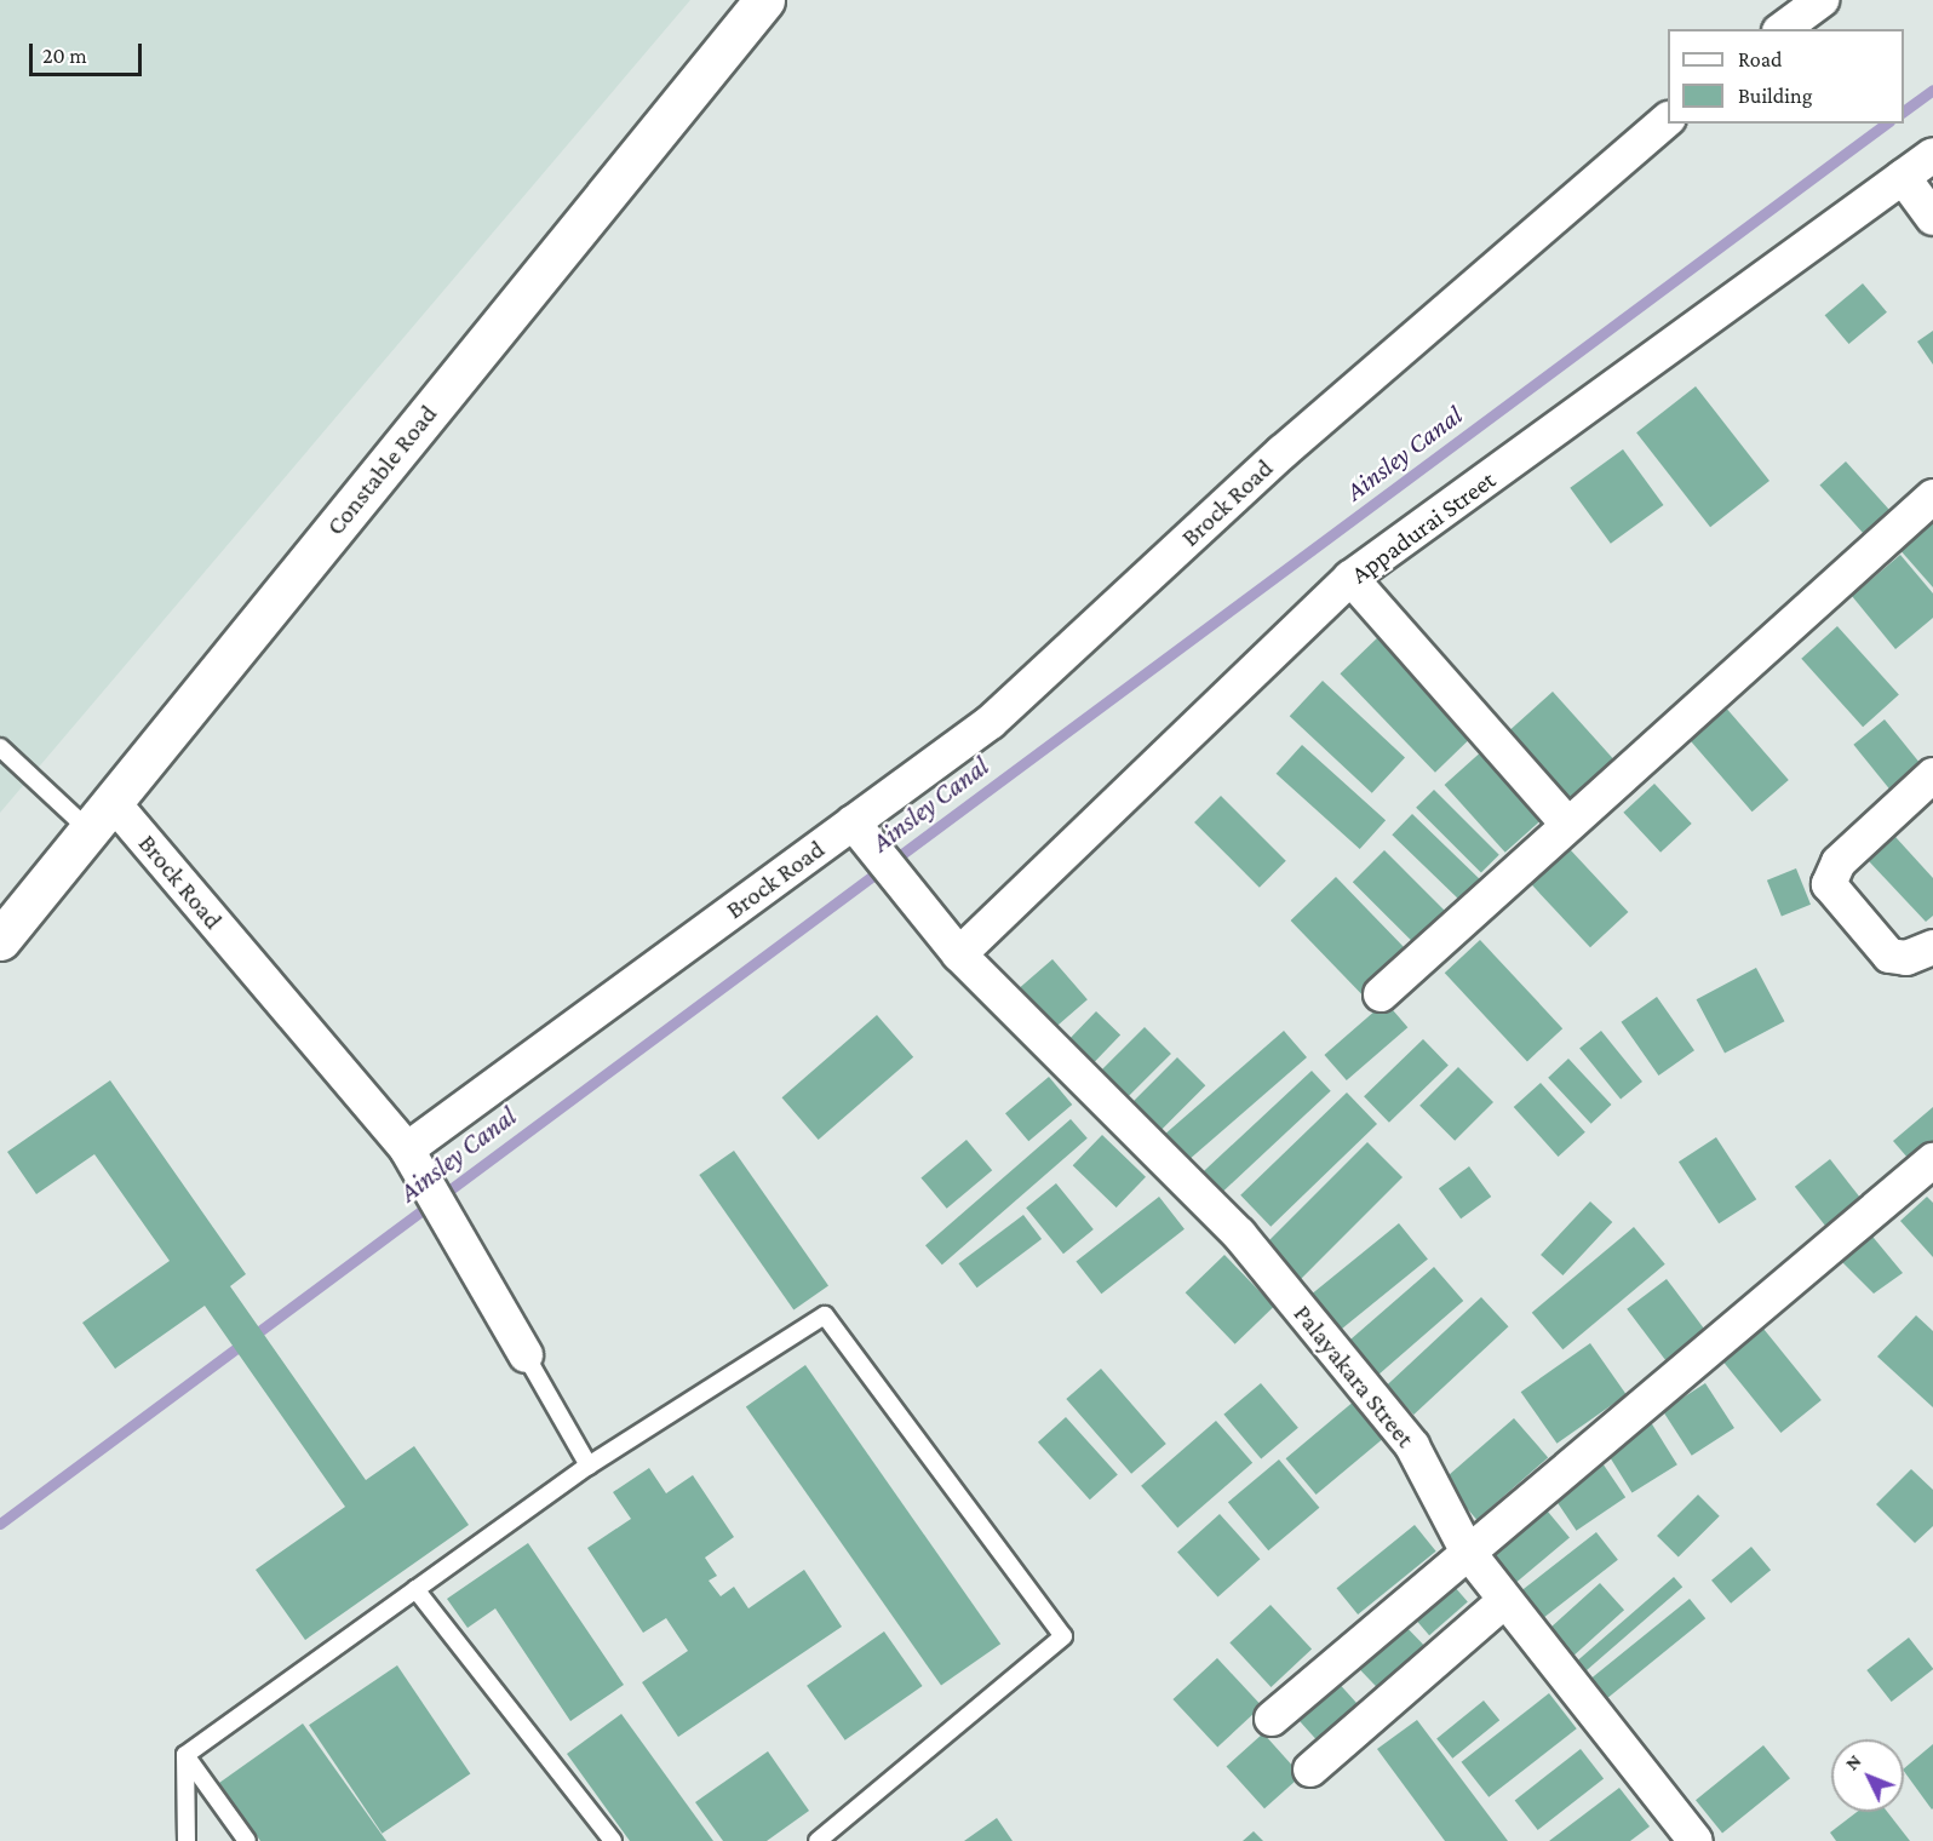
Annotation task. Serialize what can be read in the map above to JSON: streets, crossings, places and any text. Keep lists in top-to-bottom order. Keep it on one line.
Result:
{"streets":{"street":["Constable Road","Brock Road","Appadurai Street","Palayakara Street"]},"crossings":[["Constable Road","Brock Road"],["Brock Road","Palayakara Street"],["Appadurai Street","Palayakara Street"]],"water":["Ainsley Canal"],"legend":["Road","Building"],"scale_bar":"20 m","north":"top left"}
